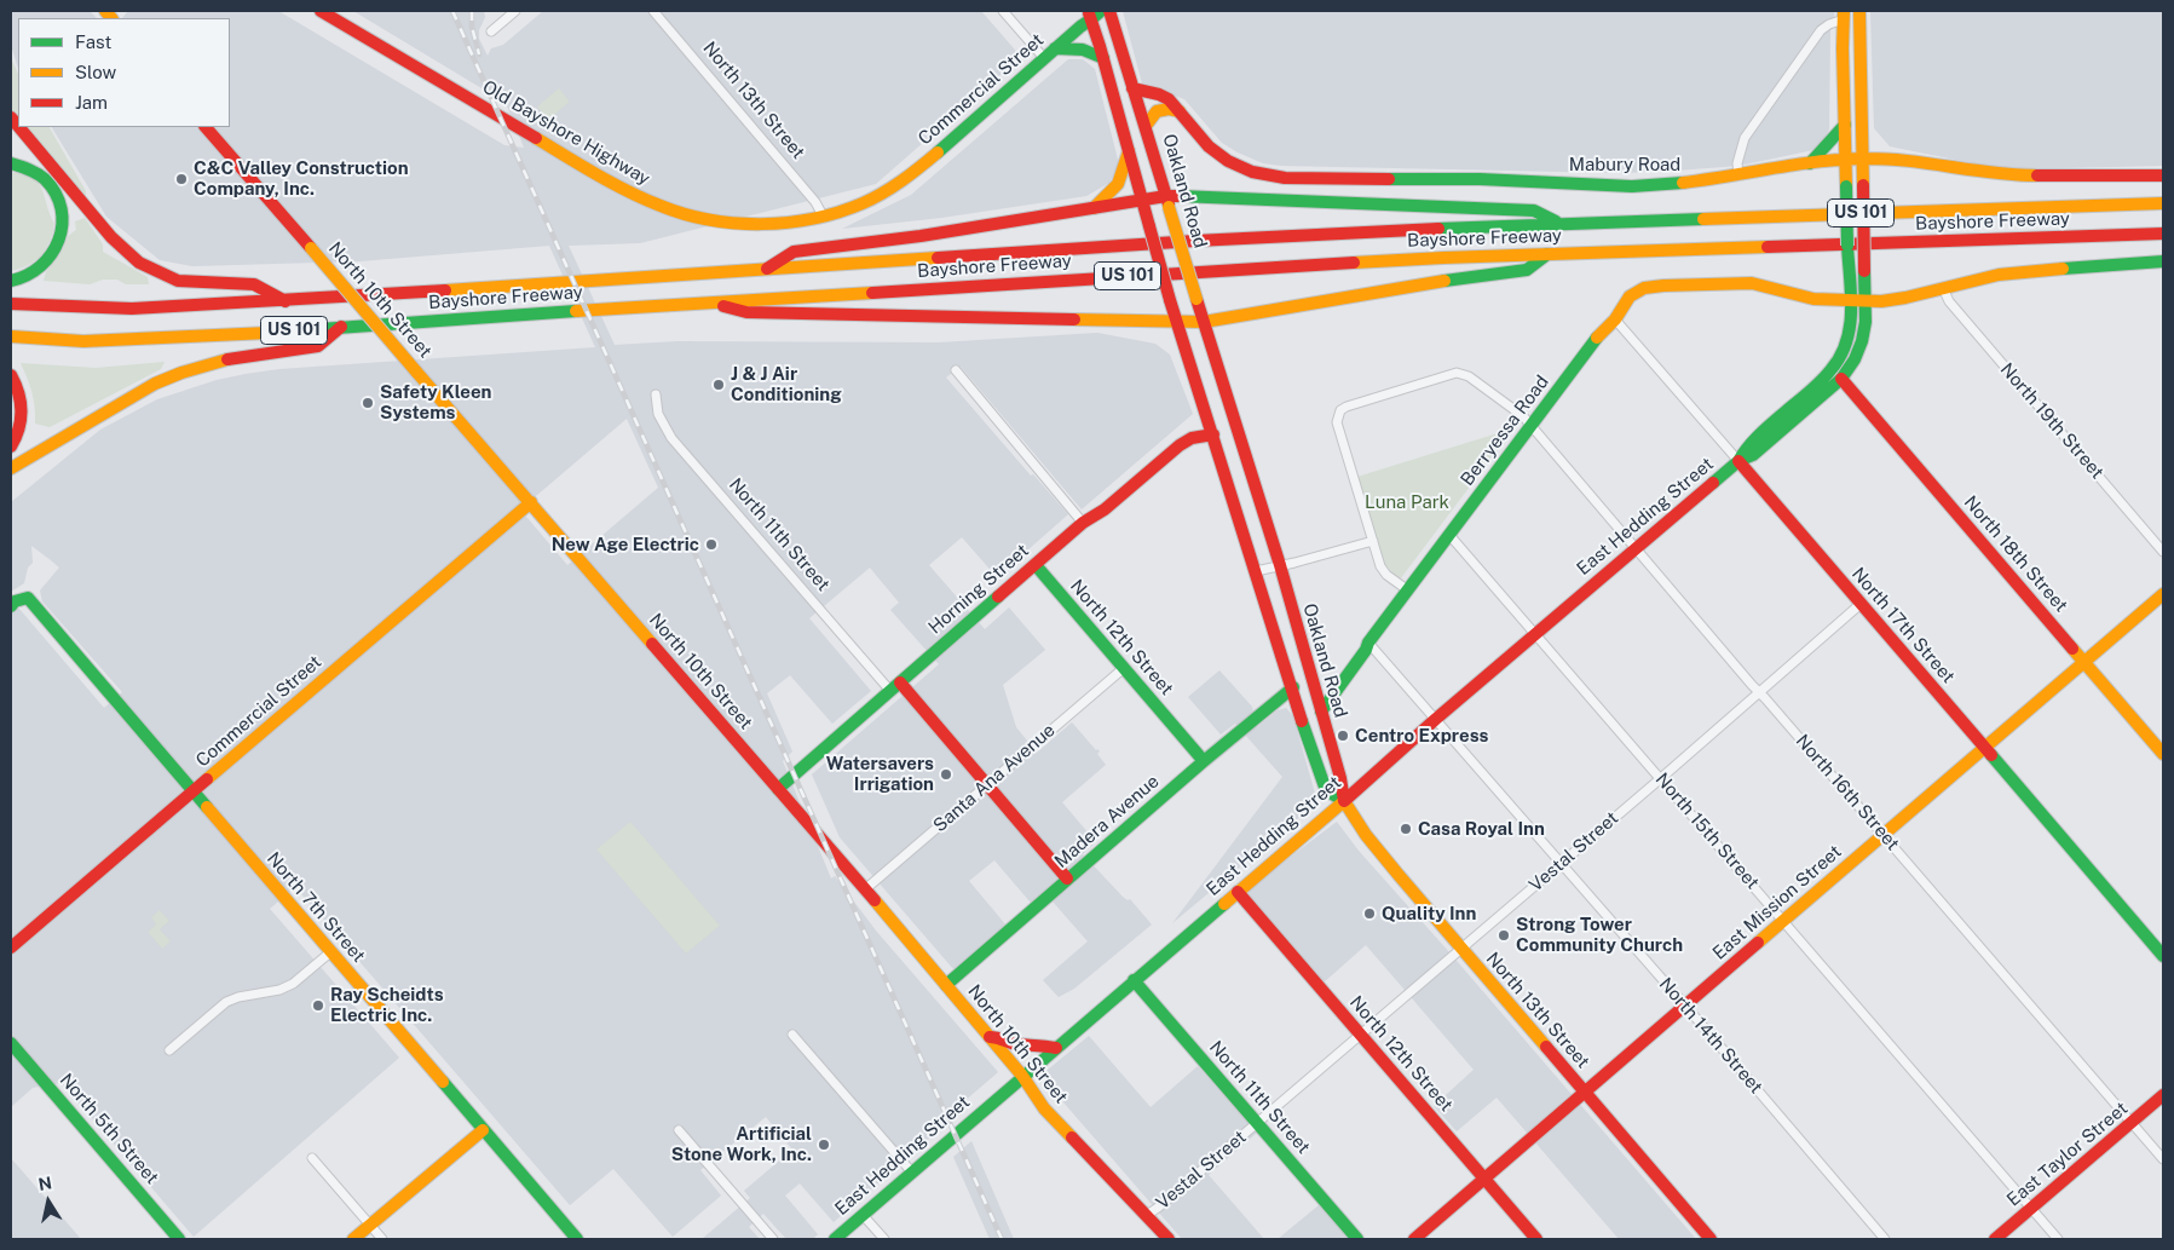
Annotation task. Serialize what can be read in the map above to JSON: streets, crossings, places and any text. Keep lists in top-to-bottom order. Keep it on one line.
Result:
{"streets":{"main road":["Commercial Street","North 13th Street","Old Bayshore Highway","Mabury Road","Oakland Road","US 101","Bayshore Freeway","North 10th Street","Berryessa Road","East Hedding Street","North 11th Street","North 18th Street","Horning Street","North 17th Street","North 12th Street","Madera Avenue","East Mission Street","North 7th Street","North 5th Street","East Taylor Street"],"street":["North 19th Street","Santa Ana Avenue","North 16th Street","North 15th Street","Vestal Street","North 14th Street"]},"crossings":[["Commercial Street","Old Bayshore Highway"],["Commercial Street","Oakland Road"],["Commercial Street","North 10th Street"],["Commercial Street","North 7th Street"],["North 13th Street","Old Bayshore Highway"],["North 13th Street","Oakland Road"],["North 13th Street","East Hedding Street"],["North 13th Street","Vestal Street"],["North 13th Street","East Mission Street"],["Mabury Road","Oakland Road"],["Mabury Road","East Hedding Street"],["Oakland Road","Berryessa Road"],["Oakland Road","East Hedding Street"],["Oakland Road","Horning Street"],["Oakland Road","Madera Avenue"],["North 10th Street","East Hedding Street"],["North 10th Street","Horning Street"],["North 10th Street","Santa Ana Avenue"],["North 10th Street","Madera Avenue"],["North 10th Street","Vestal Street"],["North 19th Street","Berryessa Road"],["Berryessa Road","East Hedding Street"],["Berryessa Road","North 17th Street"],["Berryessa Road","North 16th Street"],["Berryessa Road","North 15th Street"],["Berryessa Road","North 14th Street"],["East Hedding Street","North 11th Street"],["East Hedding Street","North 18th Street"],["East Hedding Street","North 17th Street"],["East Hedding Street","North 12th Street"],["East Hedding Street","North 16th Street"],["East Hedding Street","North 15th Street"],["East Hedding Street","North 14th Street"],["North 11th Street","Horning Street"],["North 11th Street","Vestal Street"],["North 18th Street","East Mission Street"],["Horning Street","North 12th Street"],["North 17th Street","Vestal Street"],["North 17th Street","East Mission Street"],["North 12th Street","Santa Ana Avenue"],["North 12th Street","Madera Avenue"],["North 12th Street","Vestal Street"],["North 12th Street","East Mission Street"],["North 16th Street","Vestal Street"],["North 16th Street","East Mission Street"],["North 16th Street","East Taylor Street"],["North 15th Street","Vestal Street"],["North 15th Street","East Mission Street"],["North 15th Street","East Taylor Street"],["Vestal Street","North 14th Street"],["East Mission Street","North 14th Street"]],"parks":["Luna Park"],"places":["C&C Valley Construction Company, Inc.","J & J Air Conditioning","Safety Kleen Systems","New Age Electric","Centro Express","Watersavers Irrigation","Casa Royal Inn","Quality Inn","Strong Tower Community Church","Ray Scheidts Electric Inc.","Artificial Stone Work, Inc."],"legend":["Fast","Slow","Jam"],"north":"top"}
